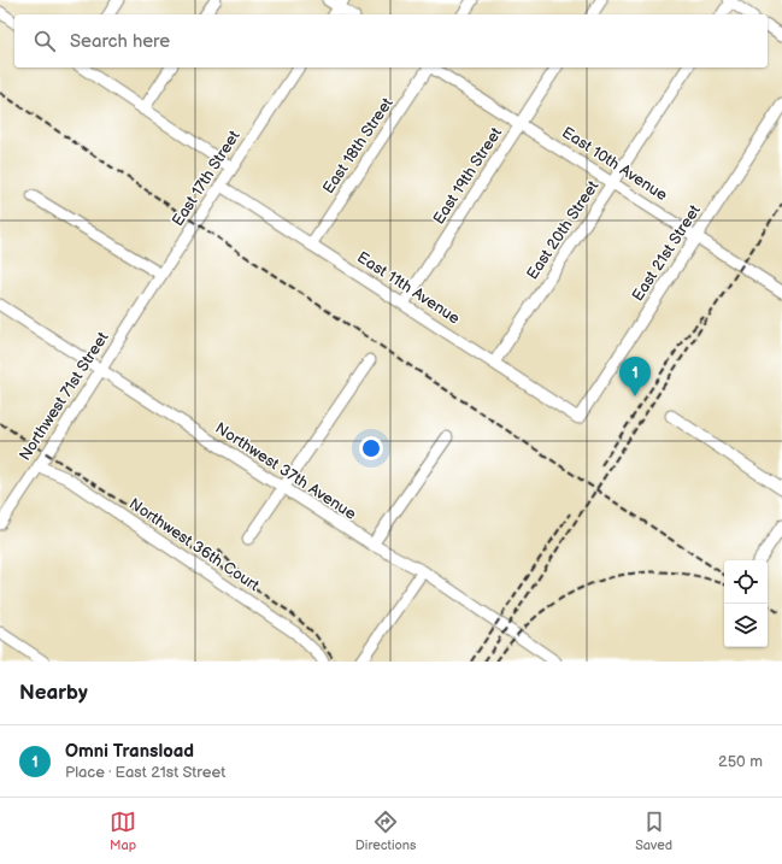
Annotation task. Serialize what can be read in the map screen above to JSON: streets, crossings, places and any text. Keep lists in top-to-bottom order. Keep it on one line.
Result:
{"streets":{"street":["East 18th Street","East 10th Avenue","East 19th Street","East 17th Street","East 20th Street","East 21st Street","East 11th Avenue","Northwest 71st Street","Northwest 37th Avenue","Northwest 36th Court"]},"crossings":[["East 18th Street","East 11th Avenue"],["East 10th Avenue","East 19th Street"],["East 10th Avenue","East 20th Street"],["East 10th Avenue","East 21st Street"],["East 19th Street","East 11th Avenue"],["East 17th Street","East 11th Avenue"],["East 17th Street","Northwest 71st Street"],["East 20th Street","East 11th Avenue"],["East 21st Street","East 11th Avenue"],["Northwest 71st Street","Northwest 37th Avenue"],["Northwest 71st Street","Northwest 36th Court"]],"page":{"search":"Search here","pins":"1","heading":"Nearby","list":[{"mark":"1","name":"Omni Transload","note":"Place · East 21st Street","value":"250 m"}],"nav":["Map","Directions","Saved"]}}
